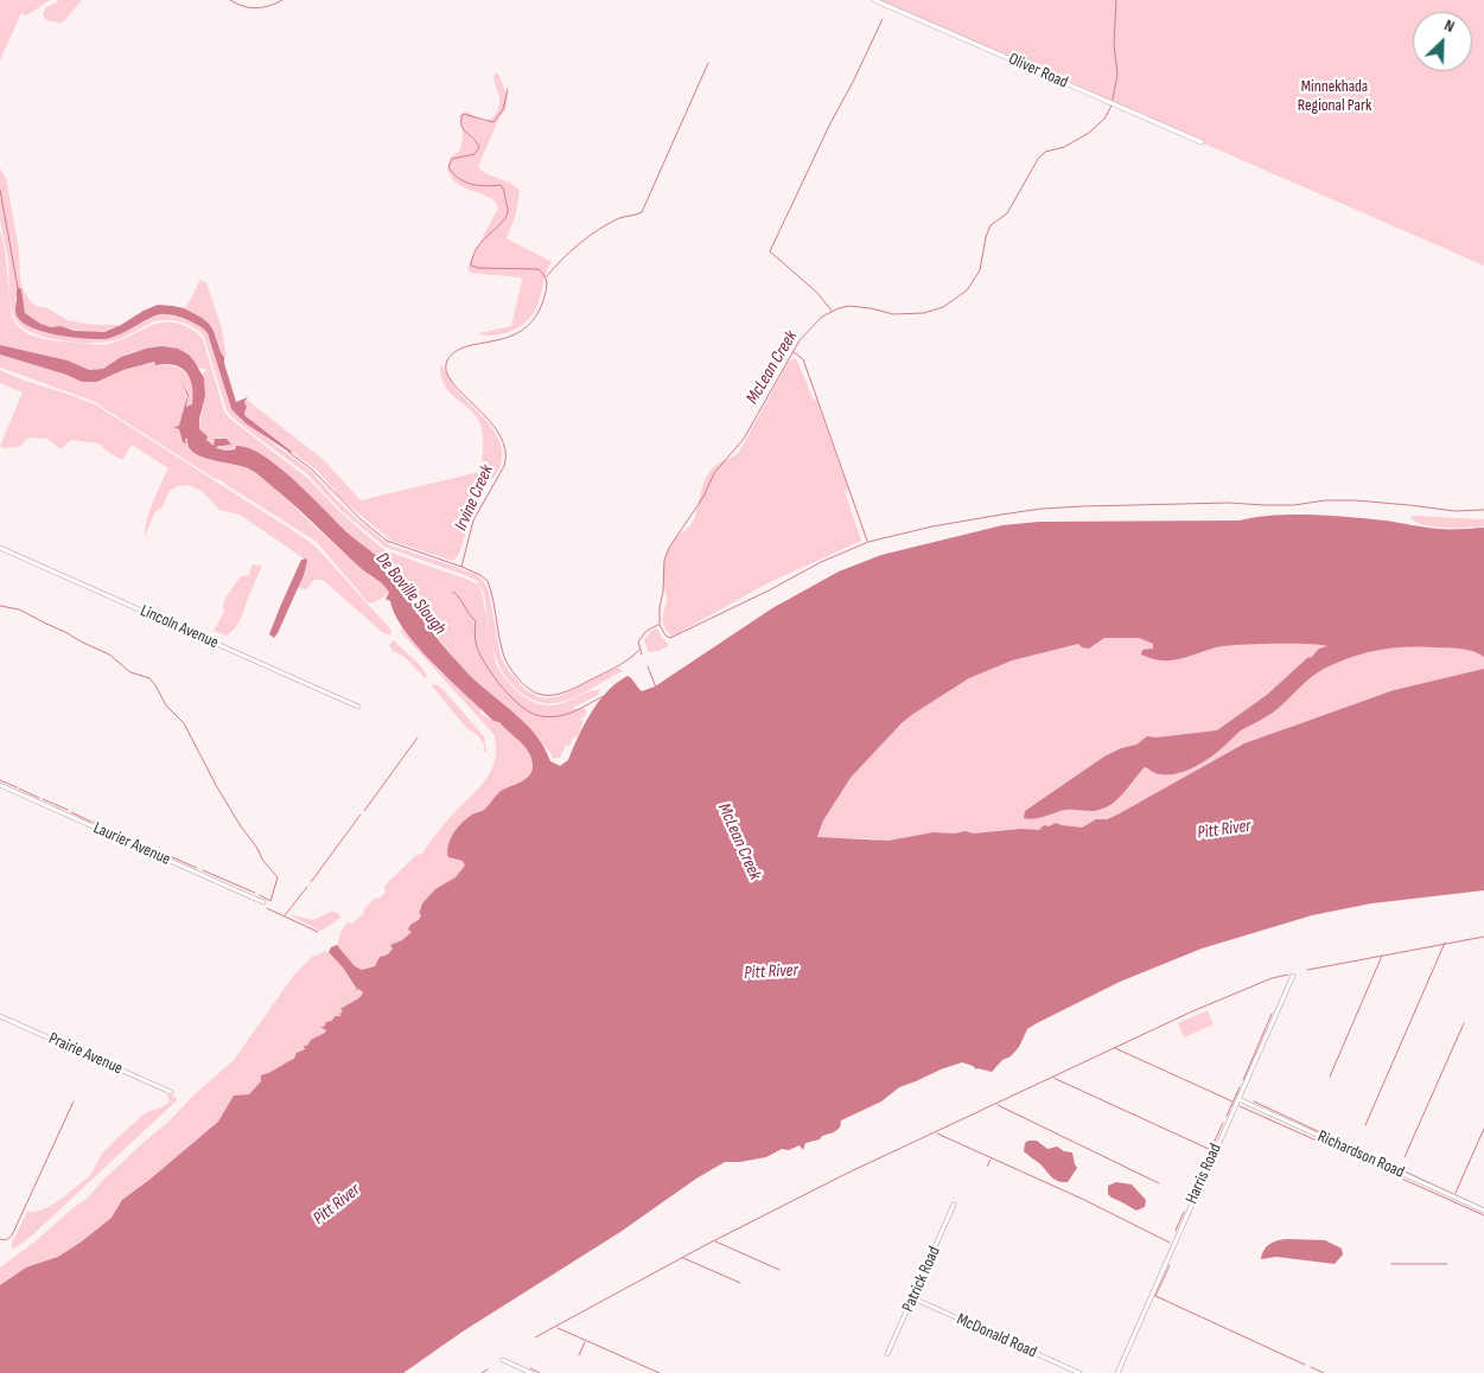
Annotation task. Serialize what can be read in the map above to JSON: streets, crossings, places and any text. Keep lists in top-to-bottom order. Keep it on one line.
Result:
{"streets":{"street":["Oliver Road","Lincoln Avenue","Laurier Avenue","Prairie Avenue","Richardson Road","Harris Road","Patrick Road","McDonald Road"]},"crossings":[["Richardson Road","Harris Road"],["Patrick Road","McDonald Road"]],"water":["McLean Creek","Irvine Creek","De Boville Slough","Pitt River"],"parks":["Minnekhada Regional Park"],"north":"top right"}
